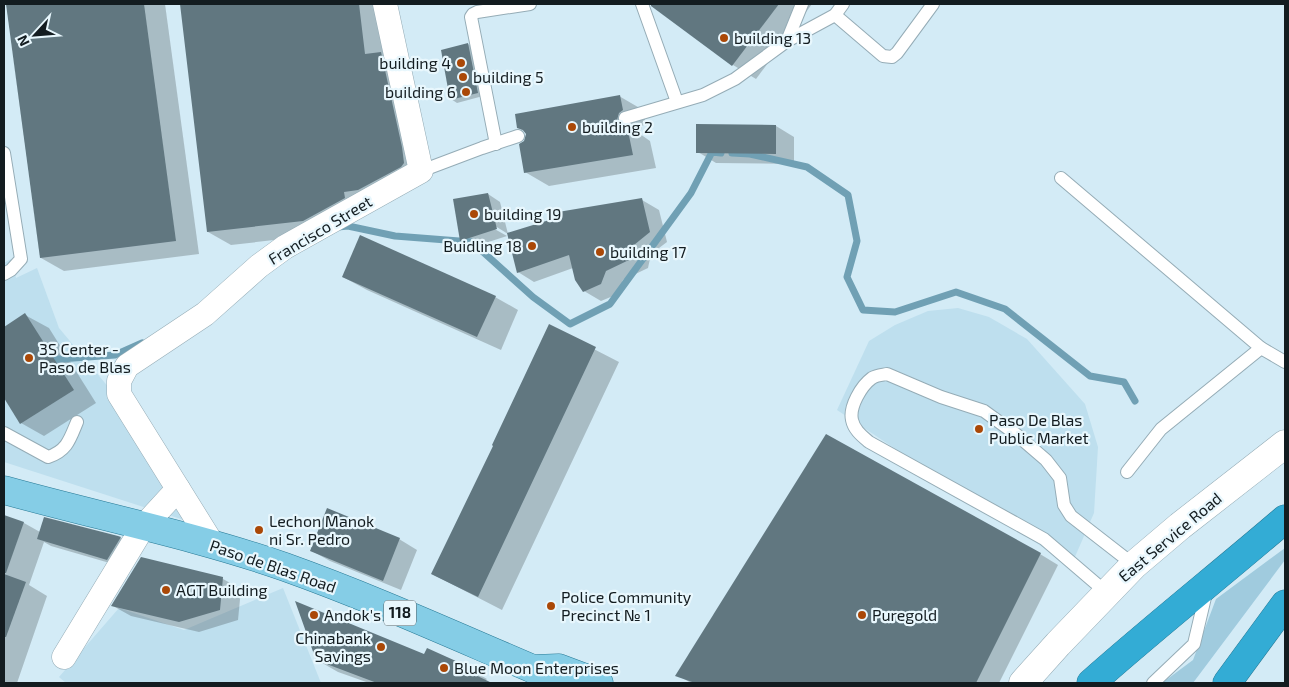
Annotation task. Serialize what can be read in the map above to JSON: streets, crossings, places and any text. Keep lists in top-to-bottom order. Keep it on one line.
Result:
{"streets":{"main road":["East Service Road","Paso de Blas Road","118"],"street":["Francisco Street"]},"crossings":[["Francisco Street","Paso de Blas Road"]],"places":["building 13","building 4","building 5","building 6","building 2","building 19","Buidling 18","building 17","3S Center - Paso de Blas","Paso De Blas Public Market","Lechon Manok ni Sr. Pedro","AGT Building","Police Community Precinct № 1","Andok's","Puregold","Chinabank Savings","Blue Moon Enterprises"],"north":"bottom left"}
